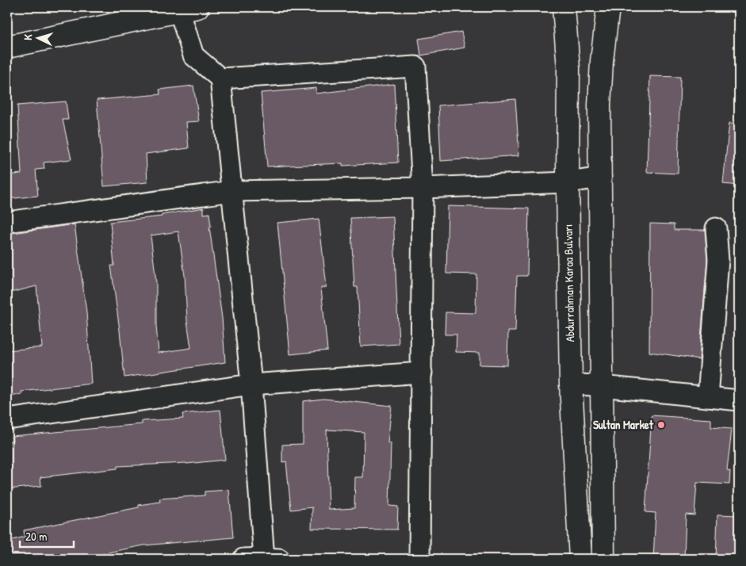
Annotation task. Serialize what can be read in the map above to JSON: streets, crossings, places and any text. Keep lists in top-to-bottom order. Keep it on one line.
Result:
{"streets":{"main road":["Abdurrahman Karaa Bulvarı"]},"places":["Sultan Market"],"scale_bar":"20 m","north":"left"}
